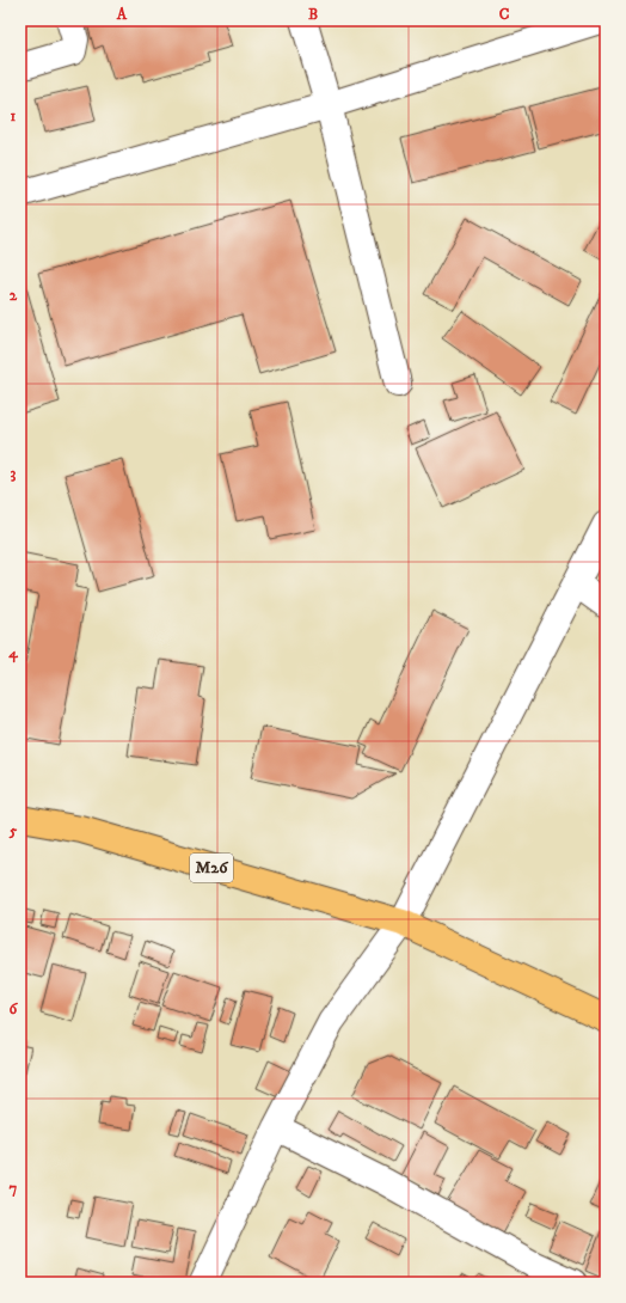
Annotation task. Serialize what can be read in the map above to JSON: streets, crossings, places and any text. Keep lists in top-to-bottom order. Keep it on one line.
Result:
{"streets":{"main road":["M26"]},"grid":{"columns":["A","B","C"],"rows":["1","2","3","4","5","6","7"]}}
